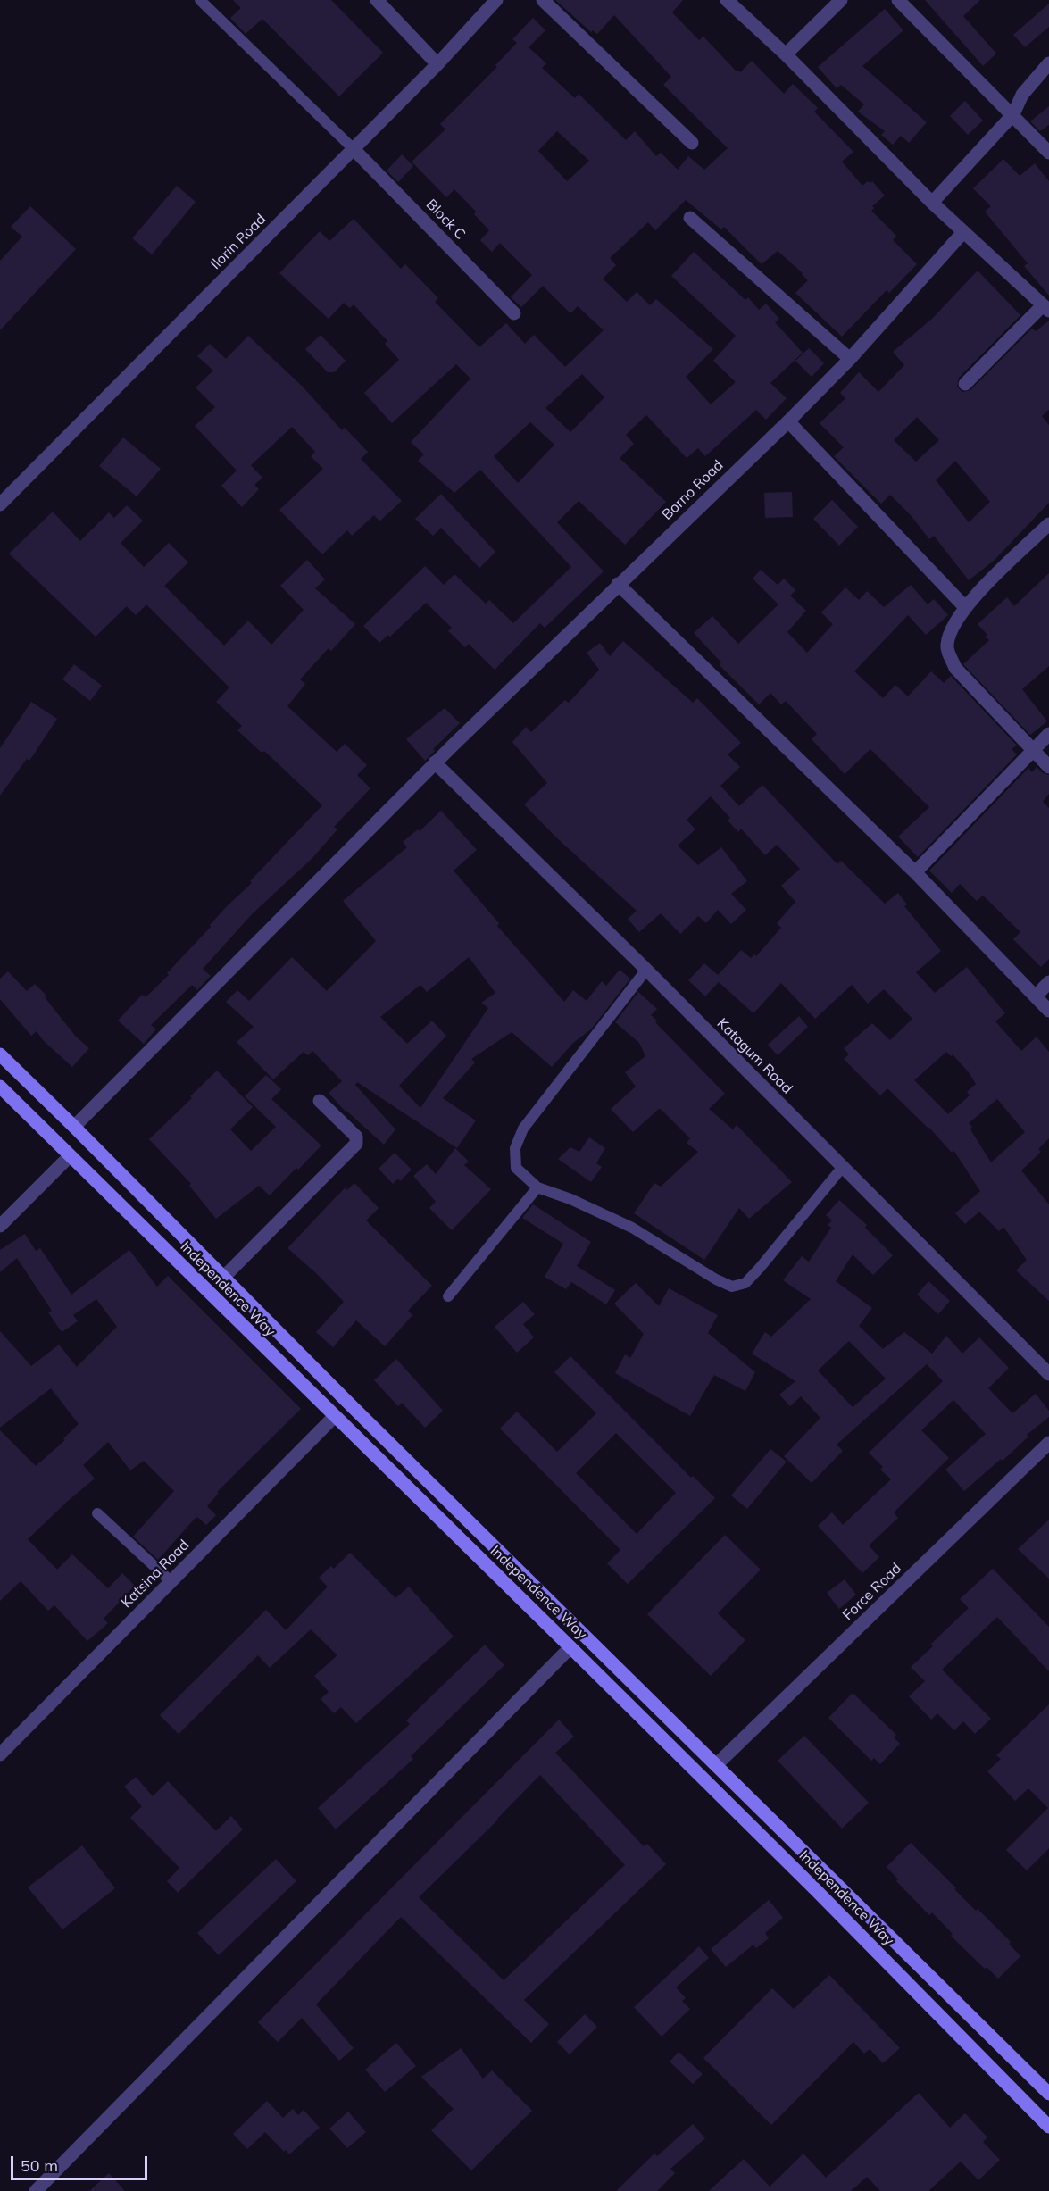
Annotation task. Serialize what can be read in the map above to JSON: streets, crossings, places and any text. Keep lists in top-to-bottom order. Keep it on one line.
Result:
{"streets":{"main road":["Independence Way"],"street":["Block C","Ilorin Road","Borno Road","Katagum Road","Katsina Road","Force Road"]},"crossings":[["Block C","Ilorin Road"],["Borno Road","Katagum Road"],["Borno Road","Independence Way"],["Independence Way","Katsina Road"],["Independence Way","Force Road"]],"scale_bar":"50 m"}
